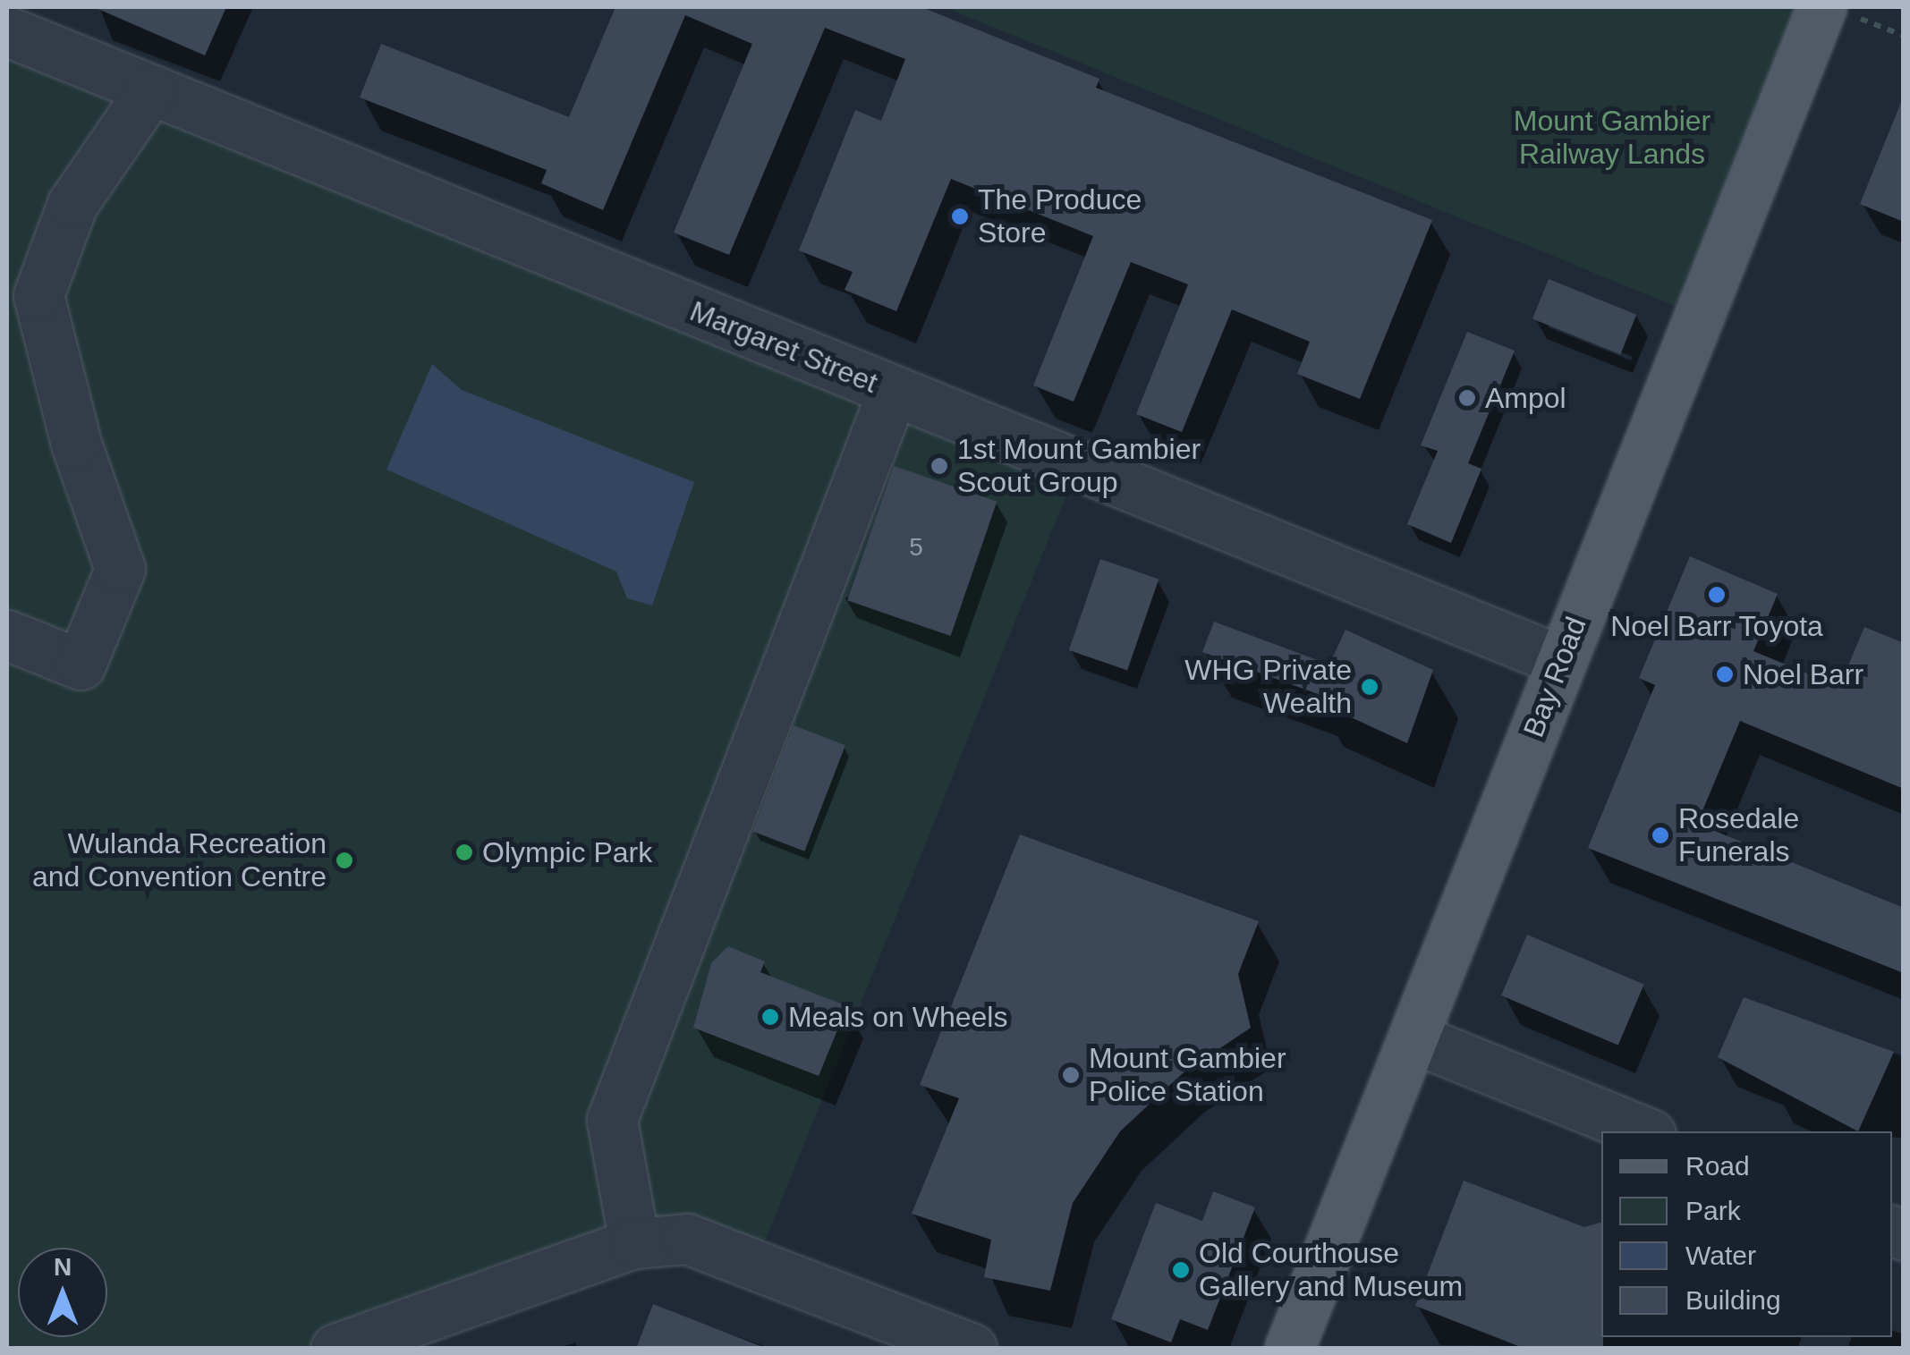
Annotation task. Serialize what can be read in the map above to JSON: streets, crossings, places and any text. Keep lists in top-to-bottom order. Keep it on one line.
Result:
{"streets":{"main road":["Bay Road"],"street":["Margaret Street"]},"crossings":[["Margaret Street","Bay Road"]],"parks":["Mount Gambier Railway Lands"],"places":["The Produce Store","Ampol","1st Mount Gambier Scout Group","Noel Barr Toyota","Noel Barr","WHG Private Wealth","Rosedale Funerals","Olympic Park","Wulanda Recreation and Convention Centre","Meals on Wheels","Mount Gambier Police Station","Old Courthouse Gallery and Museum"],"house_numbers":["5"],"legend":["Road","Park","Water","Building"],"north":"top"}
